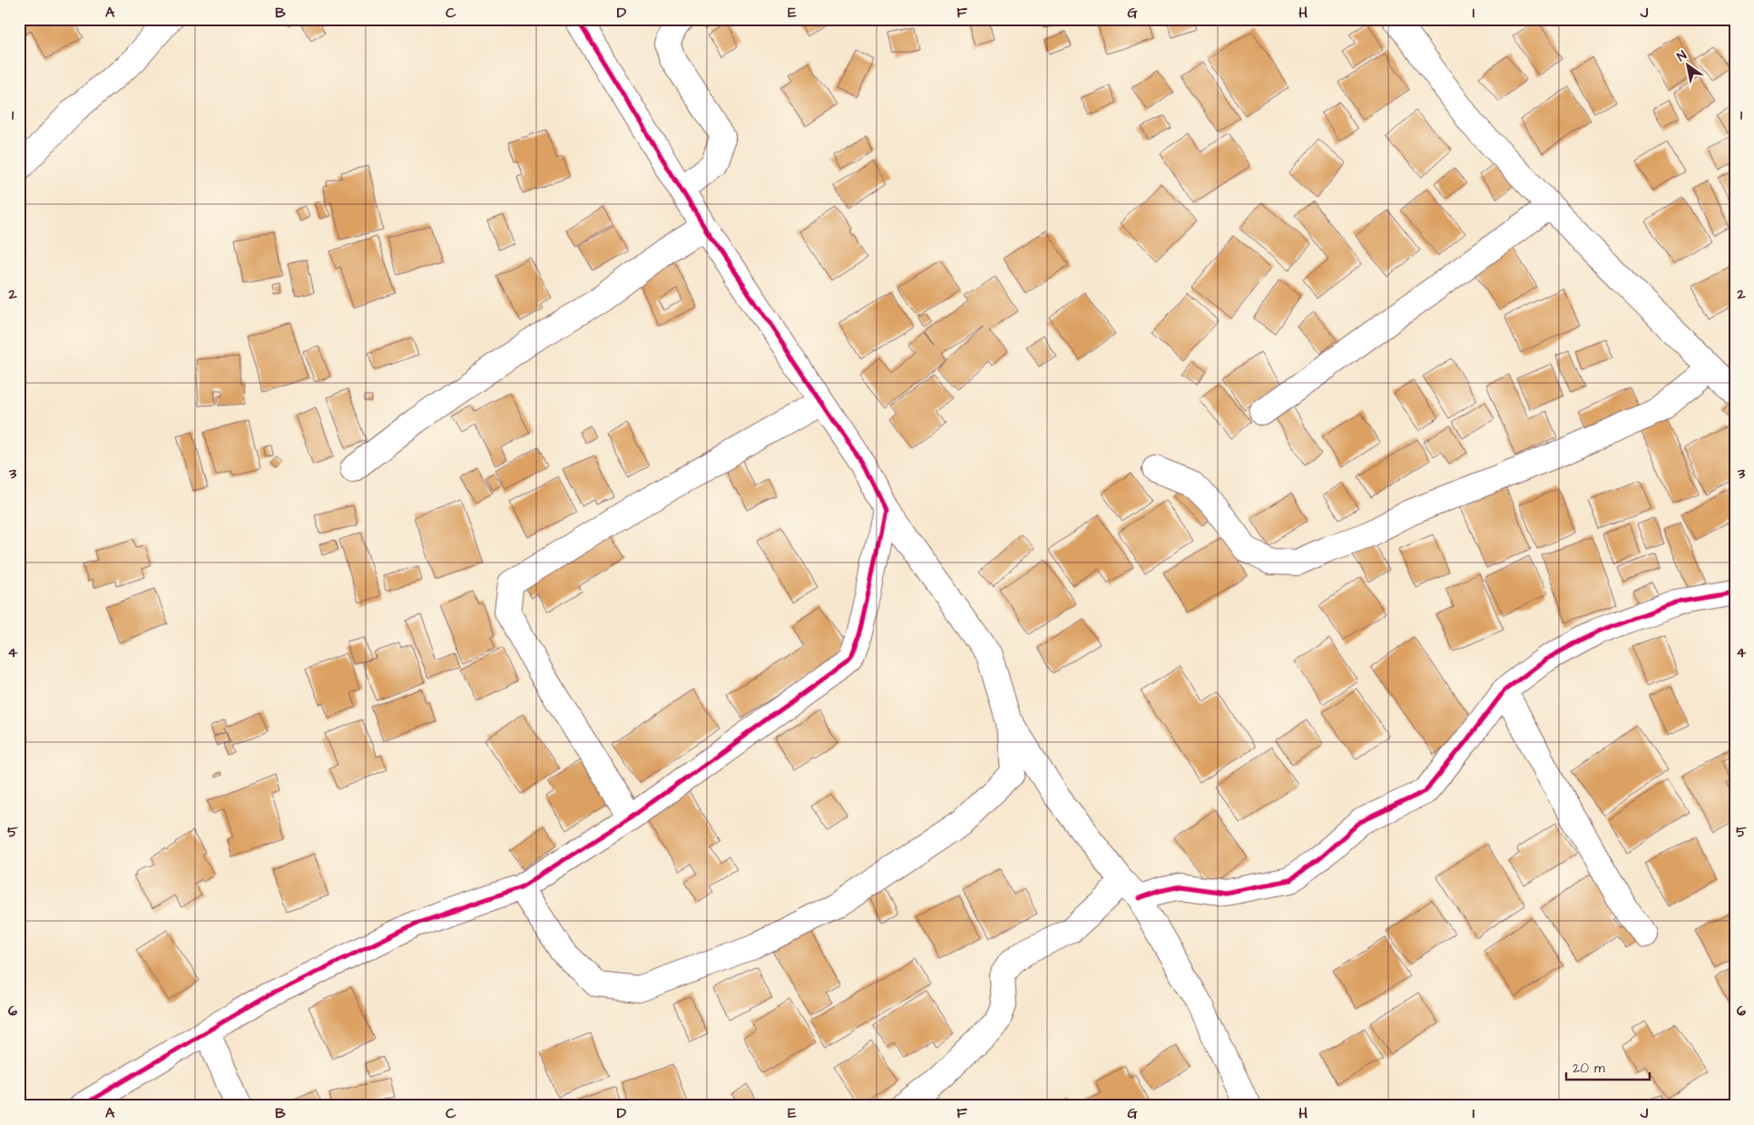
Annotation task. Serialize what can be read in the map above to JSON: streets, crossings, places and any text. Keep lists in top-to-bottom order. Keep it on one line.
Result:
{"scale_bar":"20 m","north":"top left","grid":{"columns":["A","B","C","D","E","F","G","H","I","J"],"rows":["1","2","3","4","5","6"]}}
